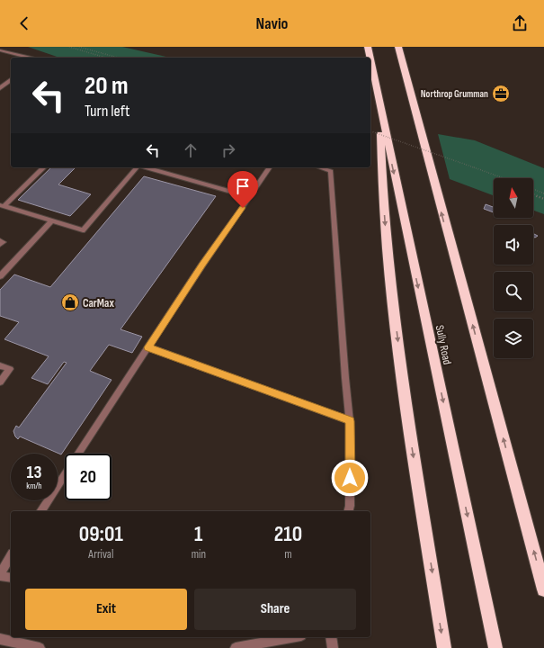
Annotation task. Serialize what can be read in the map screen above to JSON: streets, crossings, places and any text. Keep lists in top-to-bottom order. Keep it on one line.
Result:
{"streets":{"highway":["Sully Road"]},"places":{"office":["Northrop Grumman"],"shop":["CarMax"]},"north":"top","page":{"header":"Navio","turn":["20 m","Turn left"],"speed":"13 km/h","limit":"20","eta":["09:01","Arrival","1","min","210","m"],"buttons":["Exit","Share"]}}
